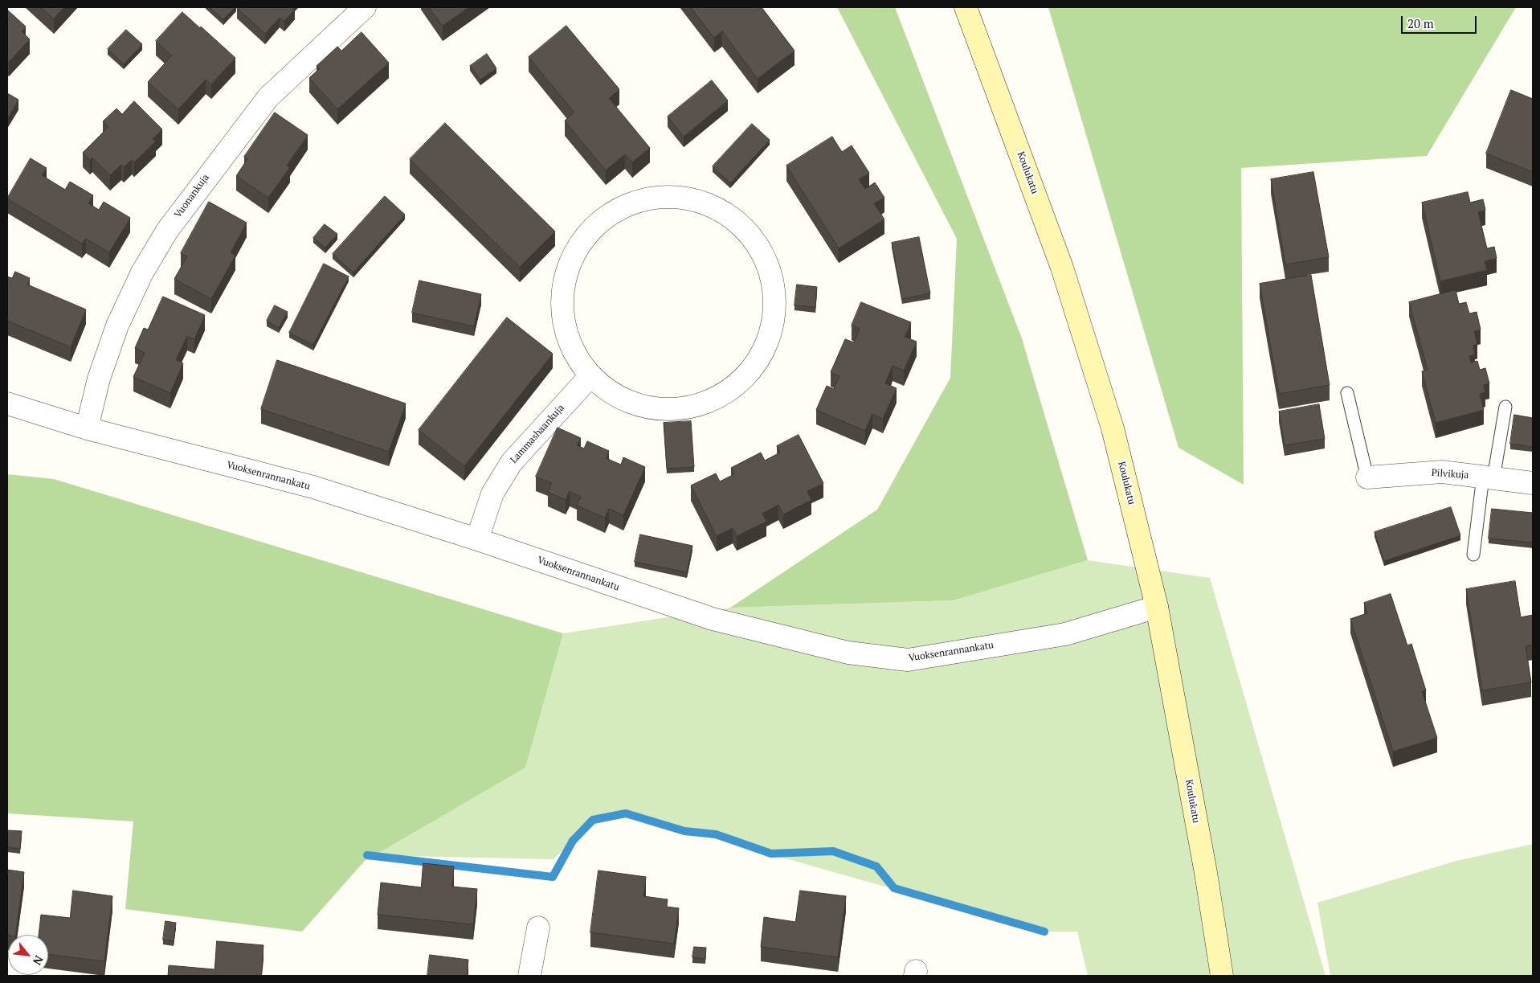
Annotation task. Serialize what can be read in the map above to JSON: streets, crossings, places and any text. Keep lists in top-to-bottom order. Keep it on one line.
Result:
{"streets":{"street":["Koulukatu","Vuonankuja","Lammashaankuja","Pilvikuja","Vuoksenrannankatu"]},"crossings":[["Koulukatu","Vuoksenrannankatu"],["Vuonankuja","Vuoksenrannankatu"],["Lammashaankuja","Vuoksenrannankatu"]],"scale_bar":"20 m","north":"bottom right"}
